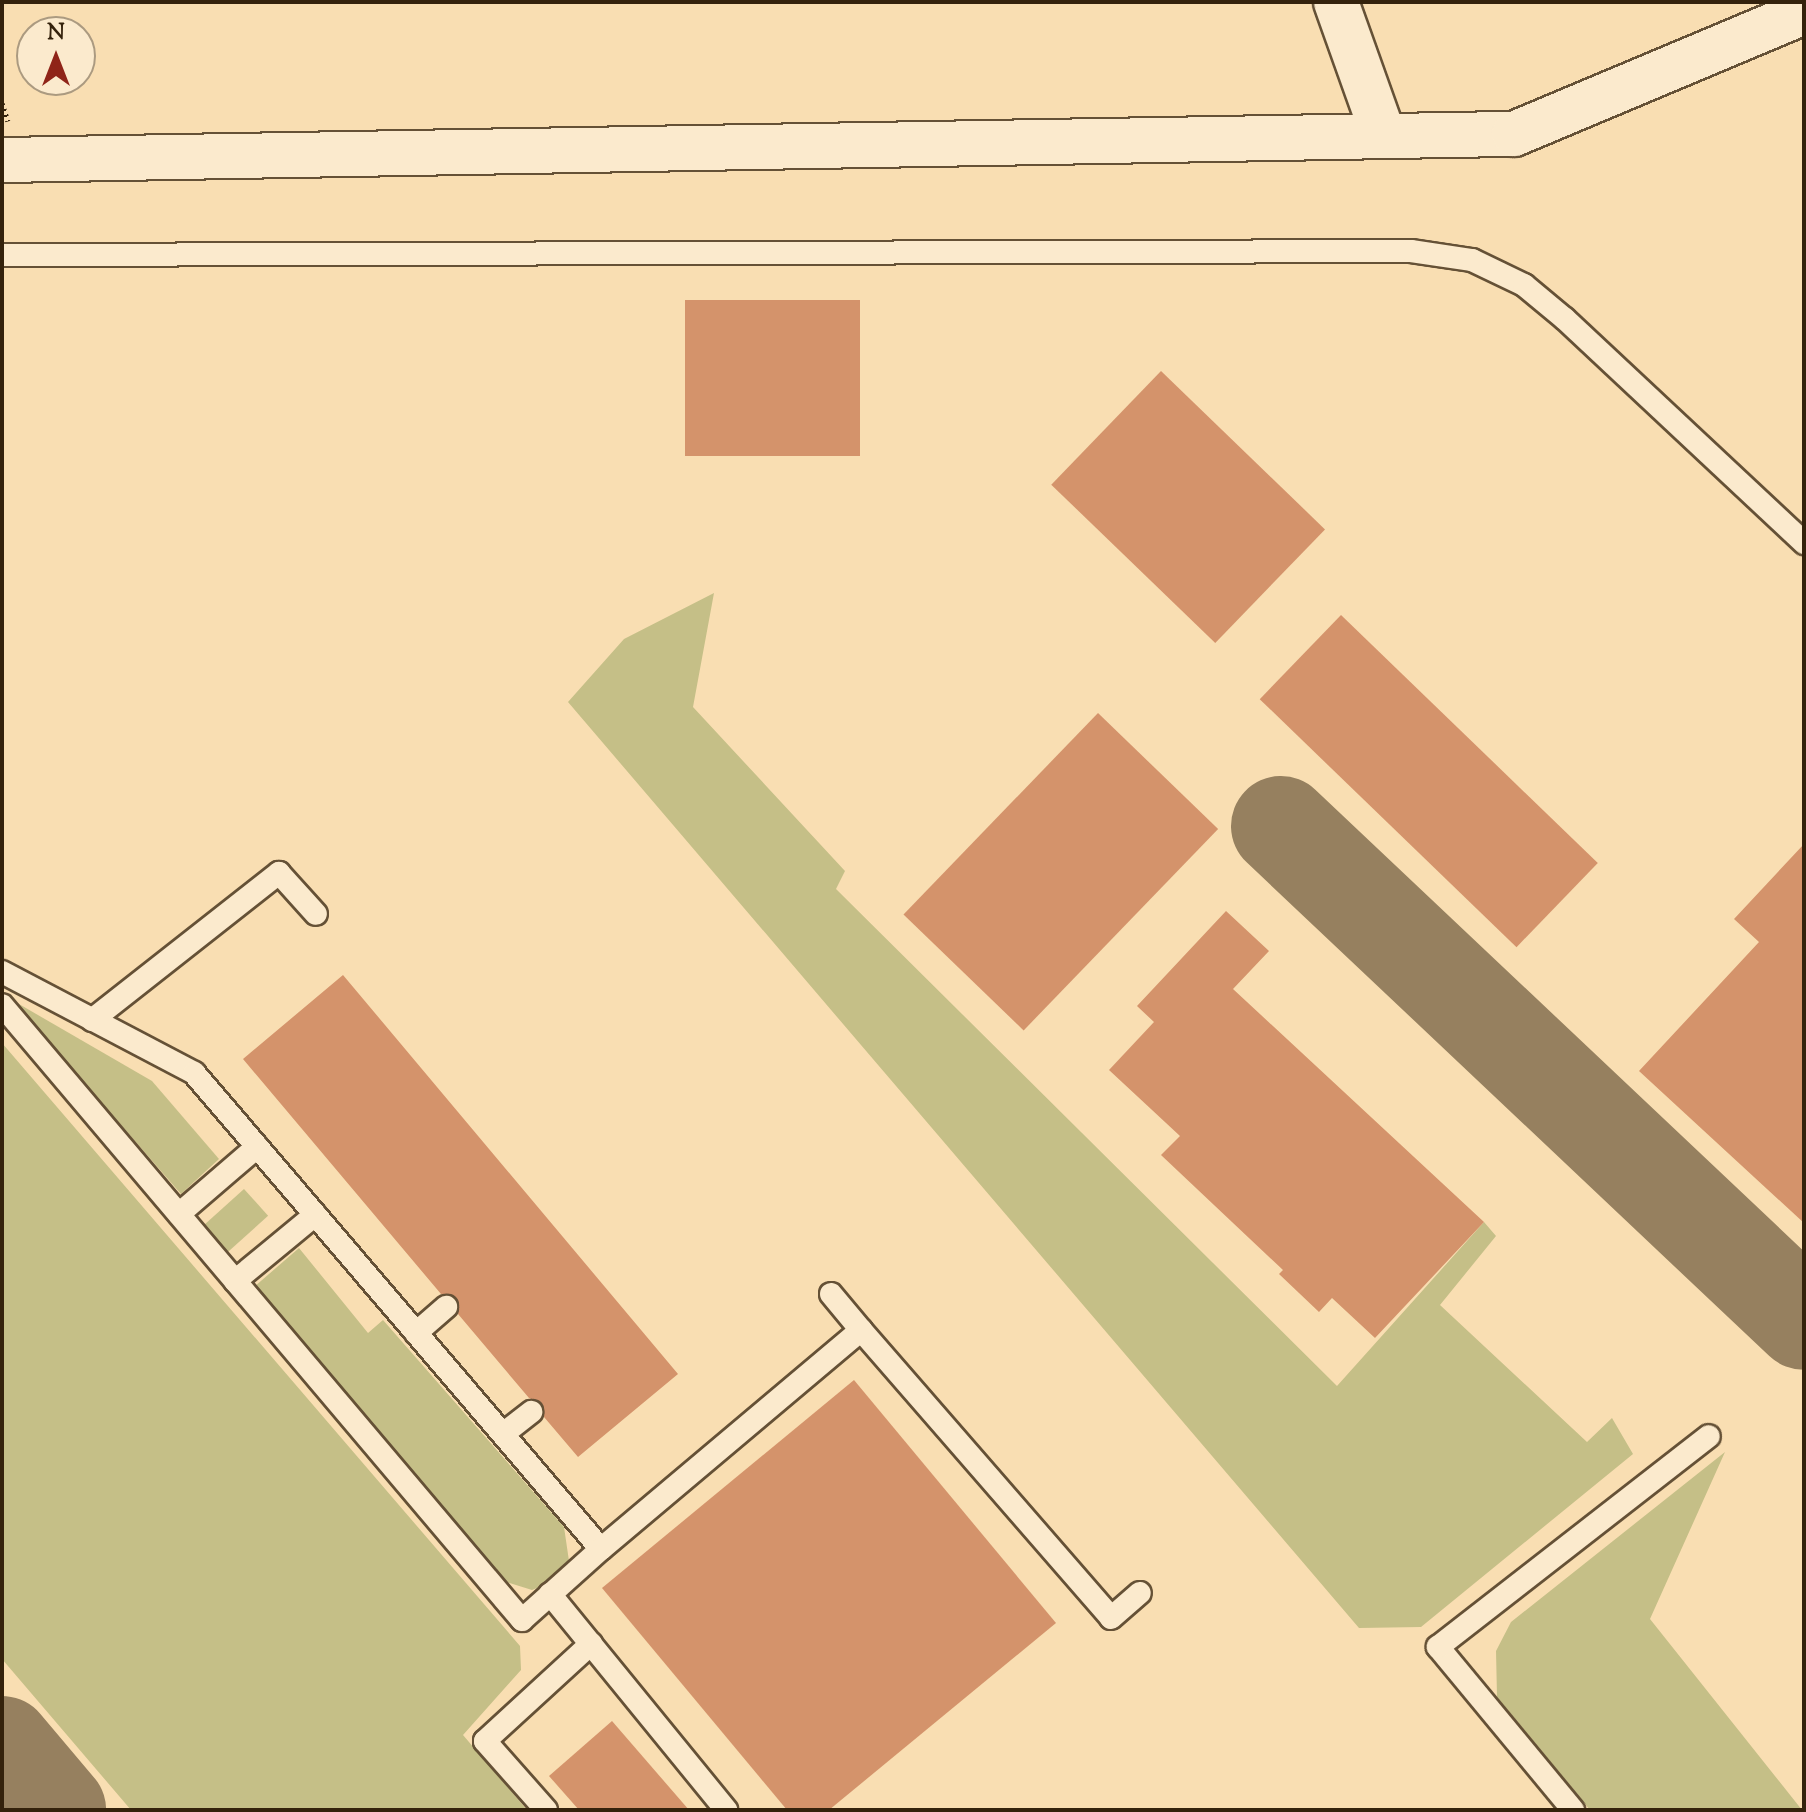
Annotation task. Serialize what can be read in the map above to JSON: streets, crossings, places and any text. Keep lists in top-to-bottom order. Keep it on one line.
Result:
{"north":"top"}
